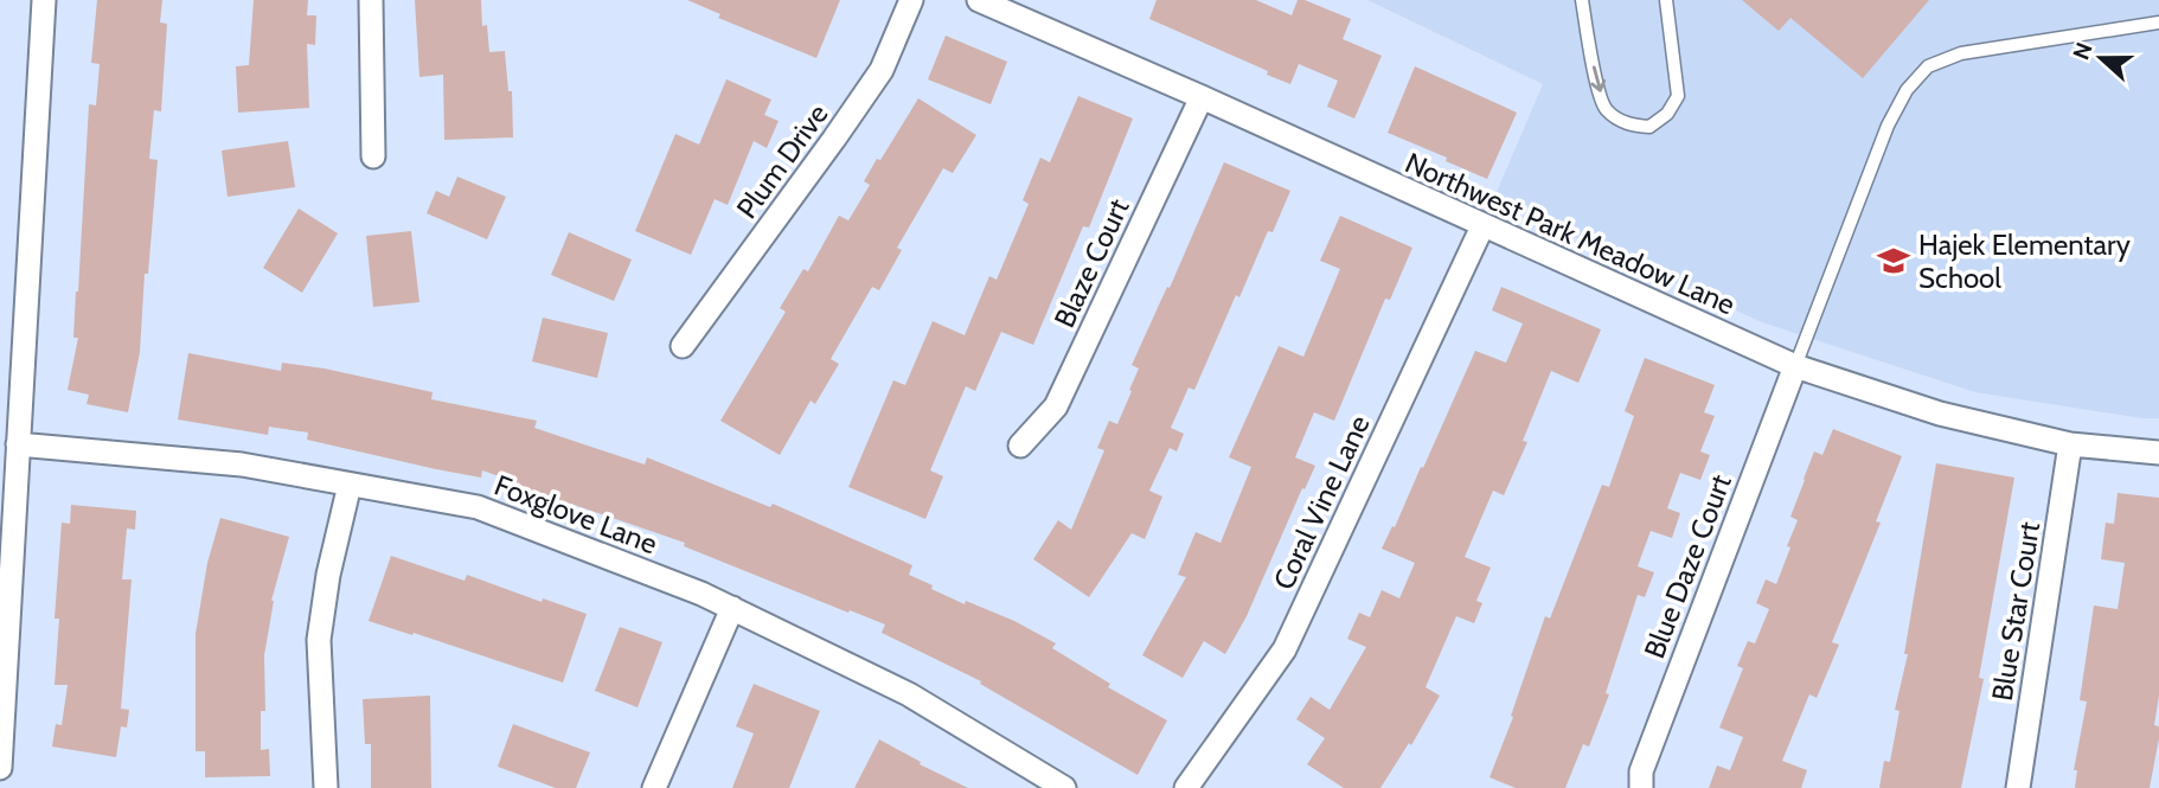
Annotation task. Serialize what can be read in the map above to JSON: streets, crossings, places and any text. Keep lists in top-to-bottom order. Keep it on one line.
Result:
{"streets":{"street":["Plum Drive","Northwest Park Meadow Lane","Blaze Court","Coral Vine Lane","Foxglove Lane","Blue Daze Court","Blue Star Court"]},"crossings":[["Northwest Park Meadow Lane","Blaze Court"],["Northwest Park Meadow Lane","Coral Vine Lane"],["Northwest Park Meadow Lane","Blue Daze Court"],["Northwest Park Meadow Lane","Blue Star Court"]],"places":{"school or university":["Hajek Elementary School"]},"north":"left"}
